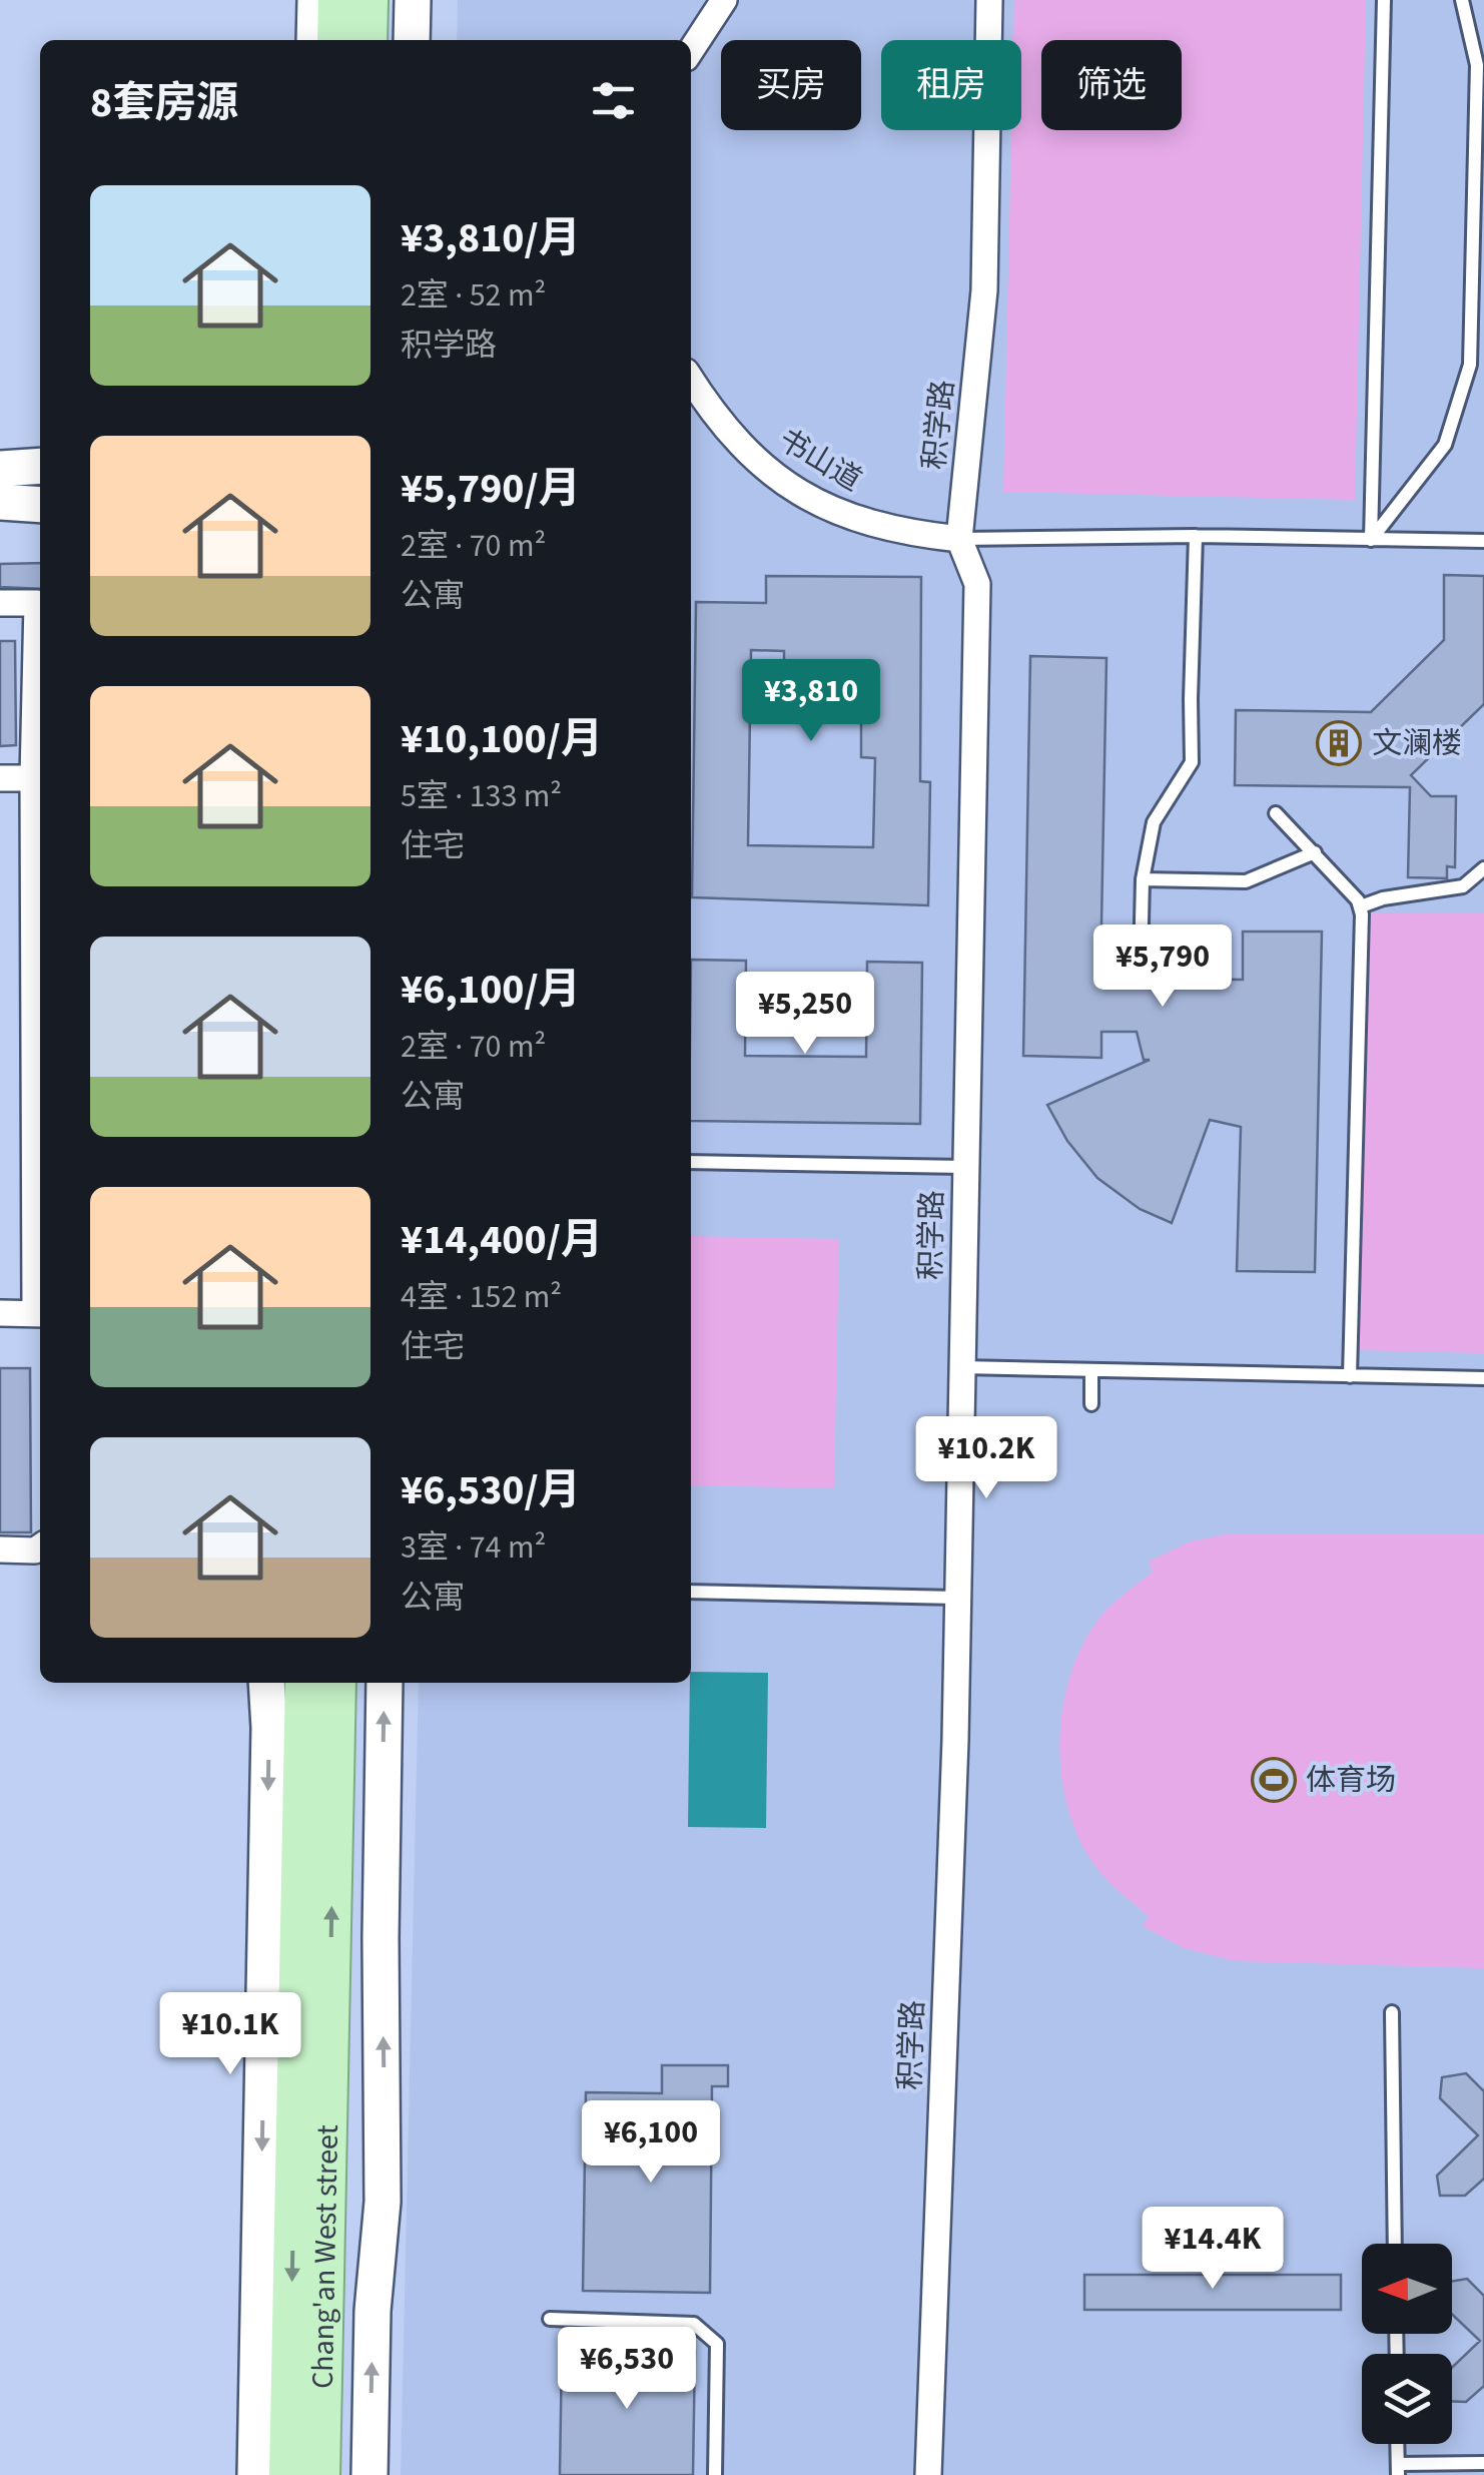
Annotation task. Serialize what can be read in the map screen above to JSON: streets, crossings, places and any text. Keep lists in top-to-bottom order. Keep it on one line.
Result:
{"streets":{"main road":["Chang'an West street"],"street":["积学路","书山道"]},"crossings":[["积学路","书山道"]],"places":{"building":["文澜楼"],"sports":["体育场"]},"north":"left","page":{"chip":["买房","租房","筛选"],"heading":"8套房源","list":[{"name":"¥3,810/月","note":"2室 · 52 m² · 积学路"},{"name":"¥5,790/月","note":"2室 · 70 m² · 公寓"},{"name":"¥10,100/月","note":"5室 · 133 m² · 住宅"},{"name":"¥6,100/月","note":"2室 · 70 m² · 公寓"},{"name":"¥14,400/月","note":"4室 · 152 m² · 住宅"},{"name":"¥6,530/月","note":"3室 · 74 m² · 公寓"}],"price":["¥3,810","¥5,790","¥5,250","¥10.2K","¥10.1K","¥6,100","¥14.4K","¥6,530"]}}
